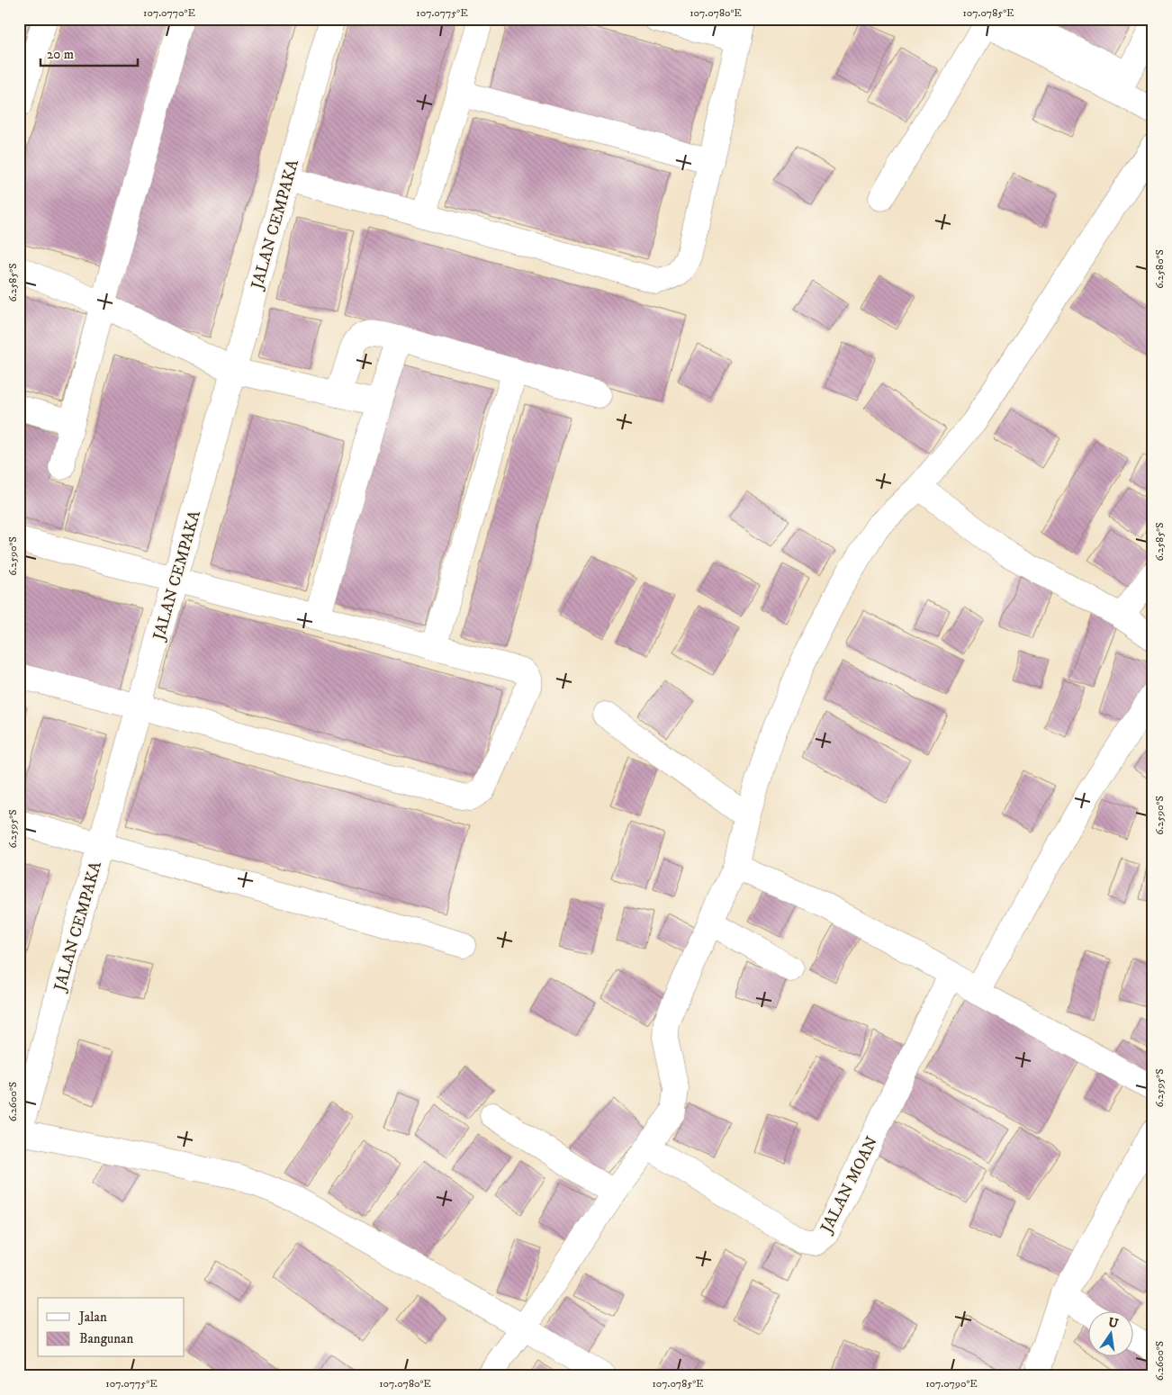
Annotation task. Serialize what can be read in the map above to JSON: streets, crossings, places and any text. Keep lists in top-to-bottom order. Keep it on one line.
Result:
{"streets":{"street":["JALAN CEMPAKA","JALAN MOAN"]},"legend":["Jalan","Bangunan"],"scale_bar":"20 m","north":"top","coordinates":["107.0770°E","107.0775°E","107.0780°E","107.0785°E","6.2580°S","6.2585°S","6.2590°S","6.2595°S","6.2600°S","107.0790°E"]}
